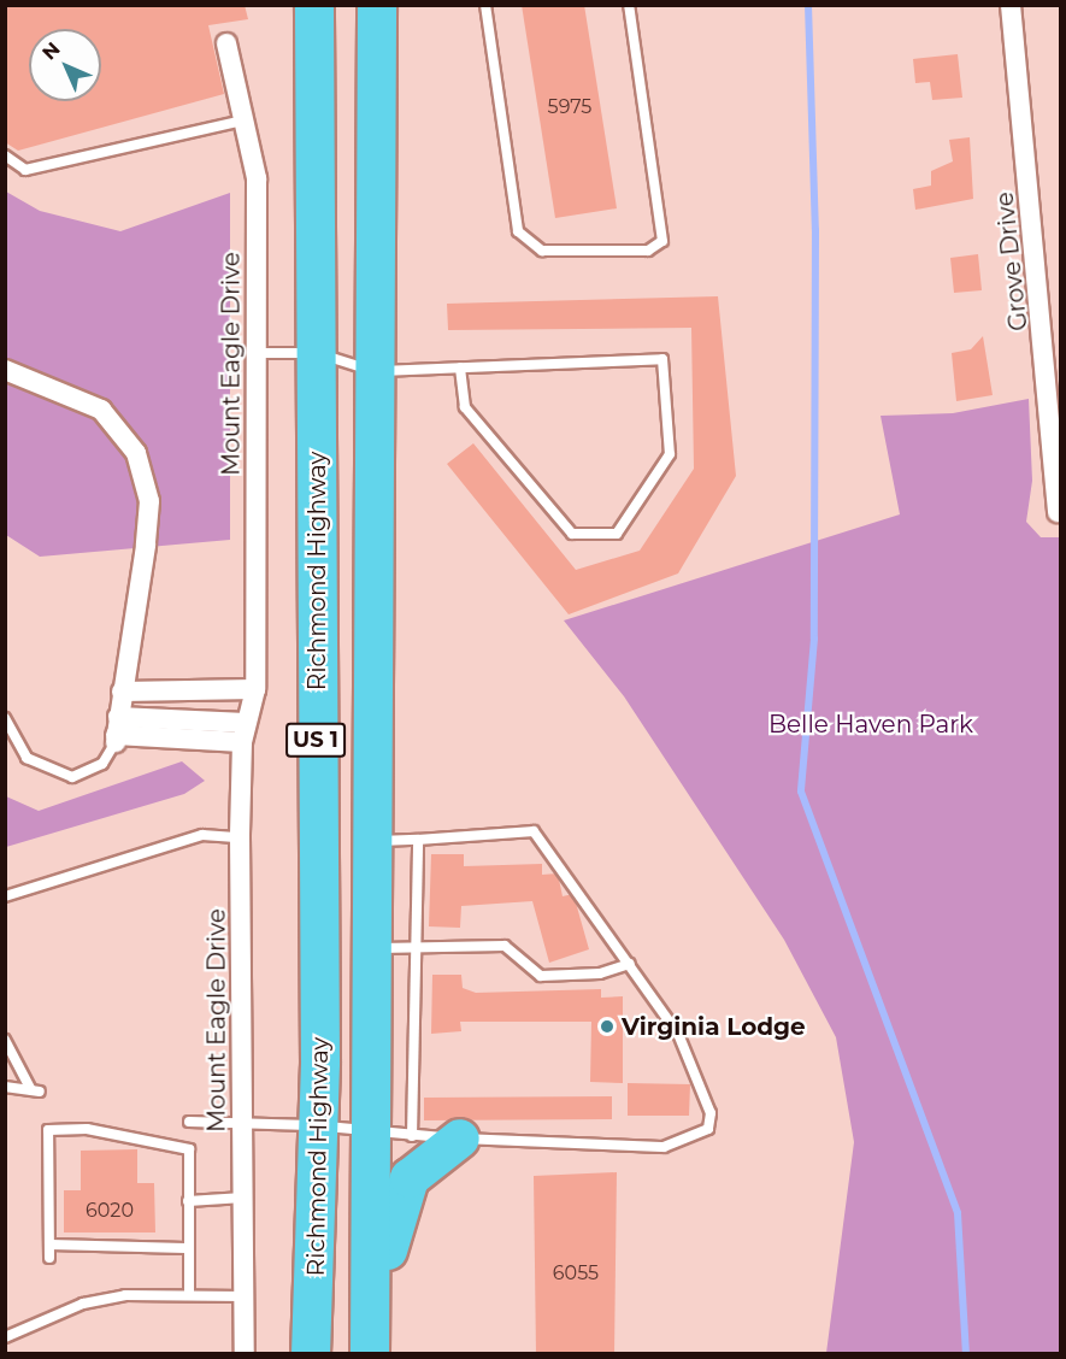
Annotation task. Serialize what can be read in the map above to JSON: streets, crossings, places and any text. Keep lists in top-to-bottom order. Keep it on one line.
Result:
{"streets":{"highway":["Richmond Highway","US 1"],"street":["Grove Drive","Mount Eagle Drive"]},"parks":["Belle Haven Park"],"places":["Virginia Lodge"],"house_numbers":["5975","6020","6055"],"north":"top left"}
